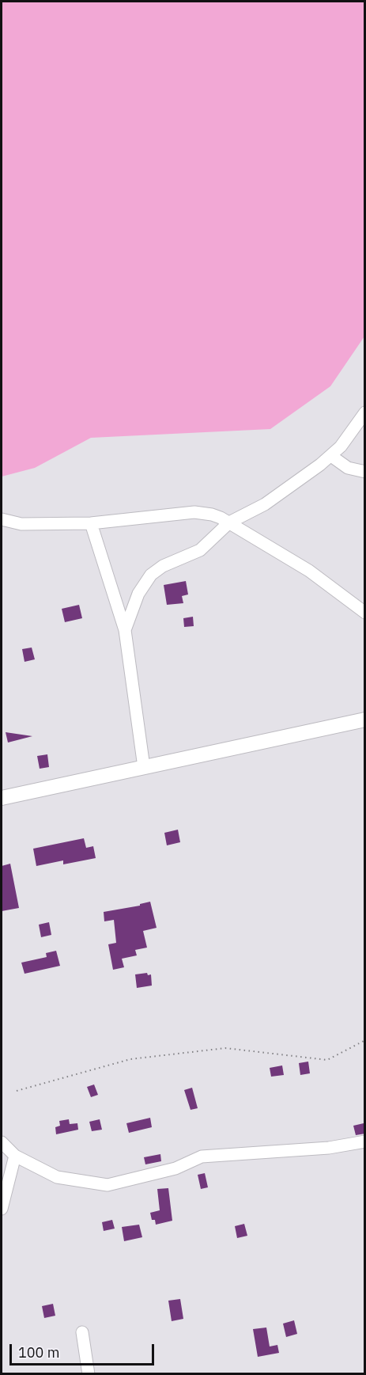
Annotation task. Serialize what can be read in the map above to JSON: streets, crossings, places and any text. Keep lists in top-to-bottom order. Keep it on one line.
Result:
{"scale_bar":"100 m"}
